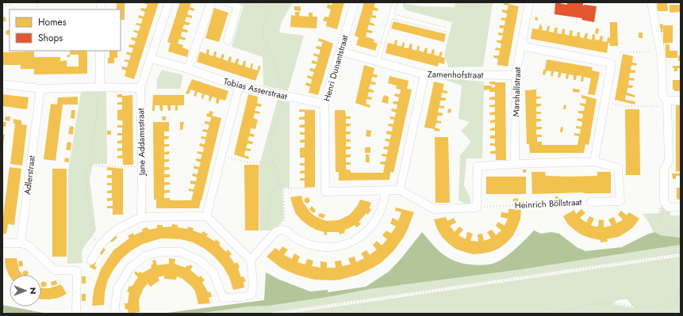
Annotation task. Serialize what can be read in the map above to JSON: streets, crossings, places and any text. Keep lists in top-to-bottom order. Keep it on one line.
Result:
{"streets":{"street":["Henri Dunantstraat","Zamenhofstraat","Tobias Asserstraat","Marshallstraat","Jane Addamsstraat","Adlerstraat","Heinrich Böllstraat"]},"crossings":[["Henri Dunantstraat","Zamenhofstraat"],["Henri Dunantstraat","Tobias Asserstraat"],["Zamenhofstraat","Marshallstraat"],["Tobias Asserstraat","Jane Addamsstraat"]],"legend":["Homes","Shops"],"north":"right"}
